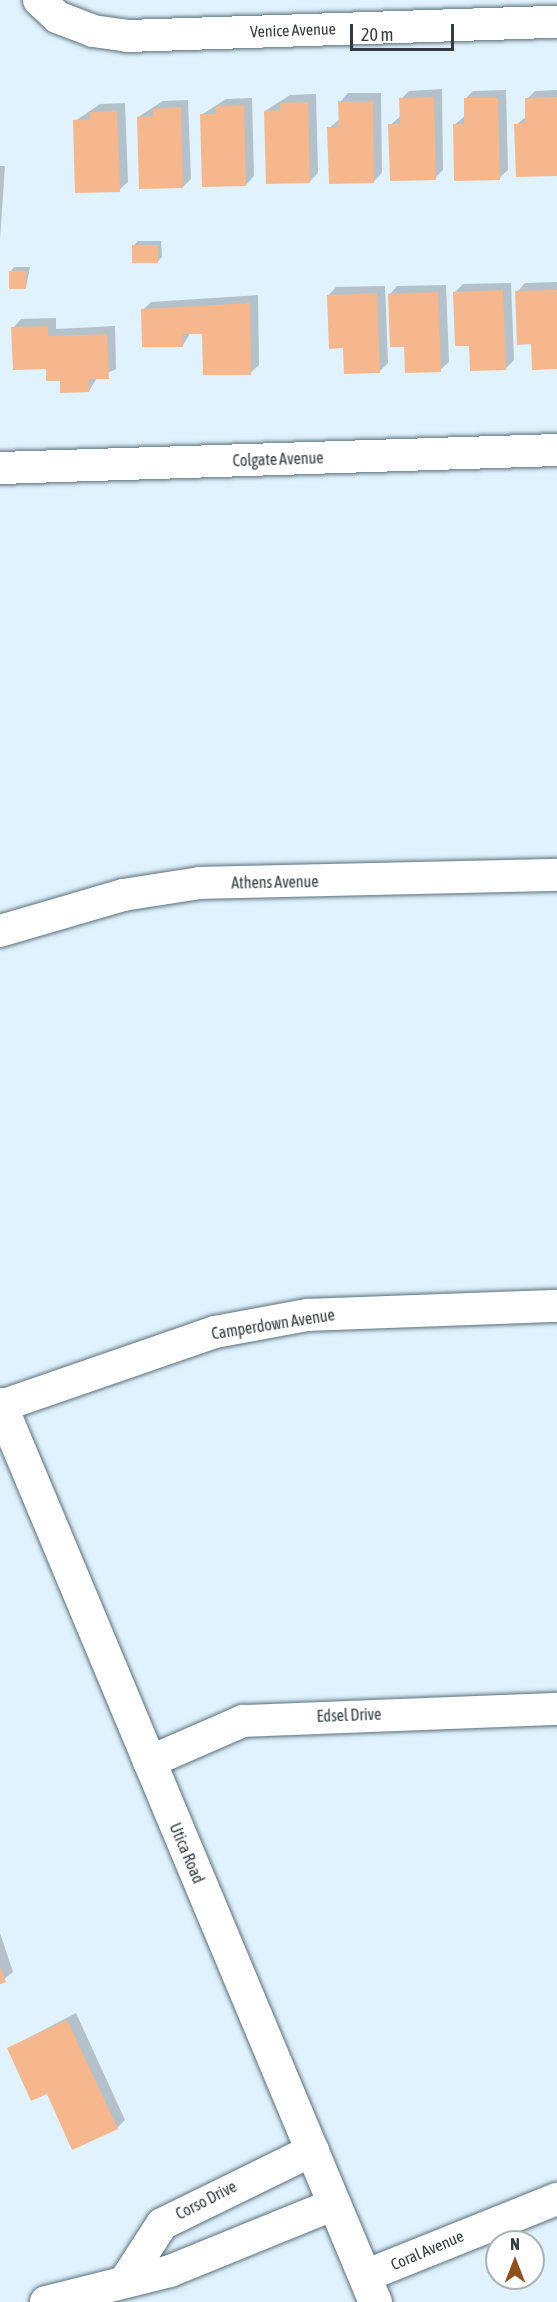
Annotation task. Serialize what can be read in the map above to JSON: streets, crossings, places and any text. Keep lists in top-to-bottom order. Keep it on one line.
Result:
{"streets":{"main road":["Utica Road"],"street":["Venice Avenue","Colgate Avenue","Athens Avenue","Camperdown Avenue","Edsel Drive","Corso Drive","Coral Avenue"]},"crossings":[["Camperdown Avenue","Utica Road"],["Edsel Drive","Utica Road"],["Utica Road","Corso Drive"],["Utica Road","Coral Avenue"]],"scale_bar":"20 m","north":"top"}
